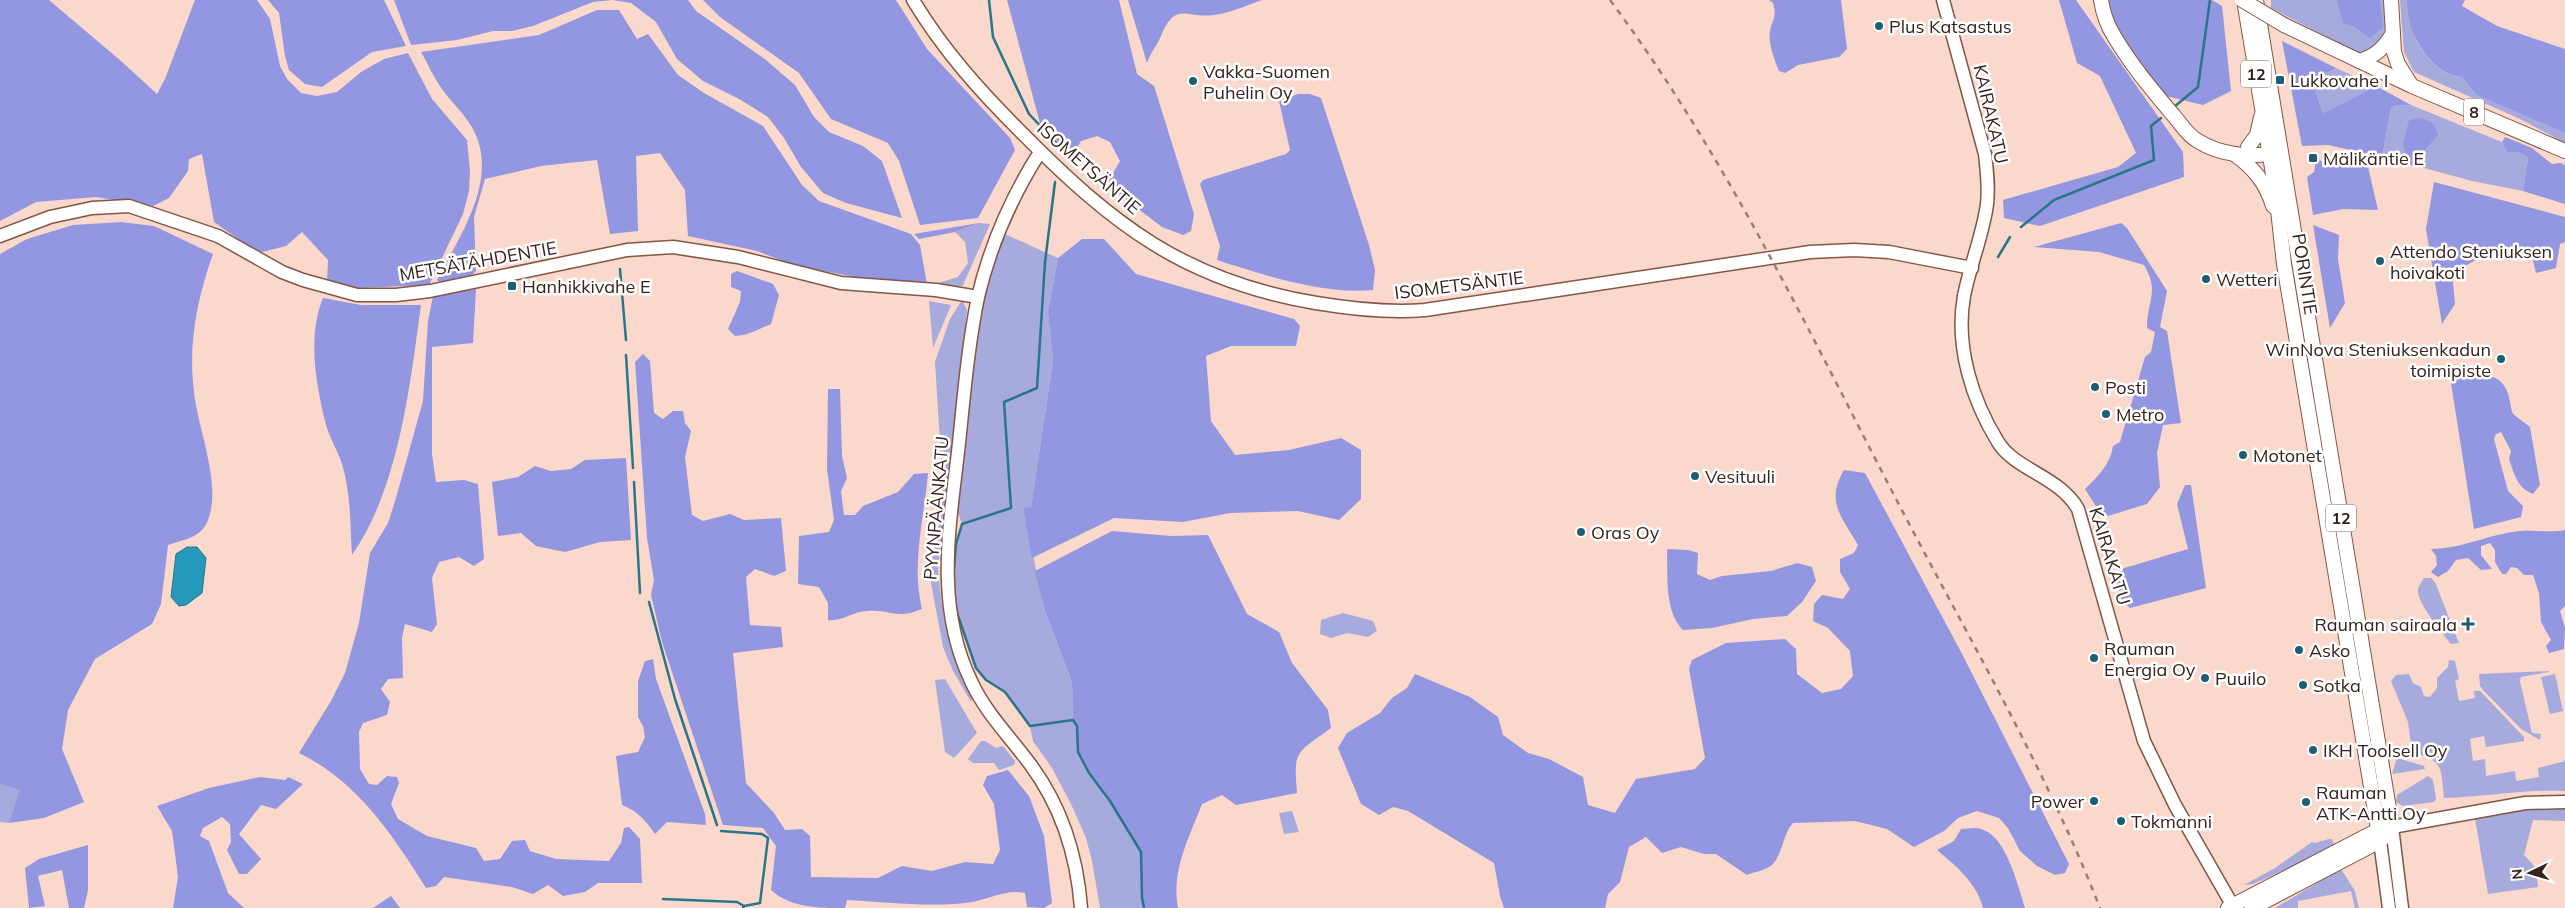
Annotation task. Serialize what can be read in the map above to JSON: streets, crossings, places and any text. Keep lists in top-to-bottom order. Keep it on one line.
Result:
{"streets":{"highway":["12","8","PORINTIE"],"main road":["KAIRAKATU","ISOMETSÄNTIE","METSÄTÄHDENTIE","PYYNPÄÄNKATU"]},"crossings":[["12","PORINTIE"],["8","PORINTIE"],["KAIRAKATU","ISOMETSÄNTIE"],["ISOMETSÄNTIE","PYYNPÄÄNKATU"],["METSÄTÄHDENTIE","PYYNPÄÄNKATU"]],"places":{"other":["Plus Katsastus","Vakka-Suomen Puhelin Oy","Attendo Steniuksen hoivakoti","Wetteri","WinNova Steniuksenkadun toimipiste","Posti","Metro","Motonet","Vesituuli","Oras Oy","Asko","Rauman Energia Oy","Puuilo","Sotka","IKH Toolsell Oy","Power","Rauman ATK-Antti Oy","Tokmanni"],"transit":["Lukkovahe I","Mälikäntie E","Hanhikkivahe E"],"health":["Rauman sairaala"]},"north":"left"}
